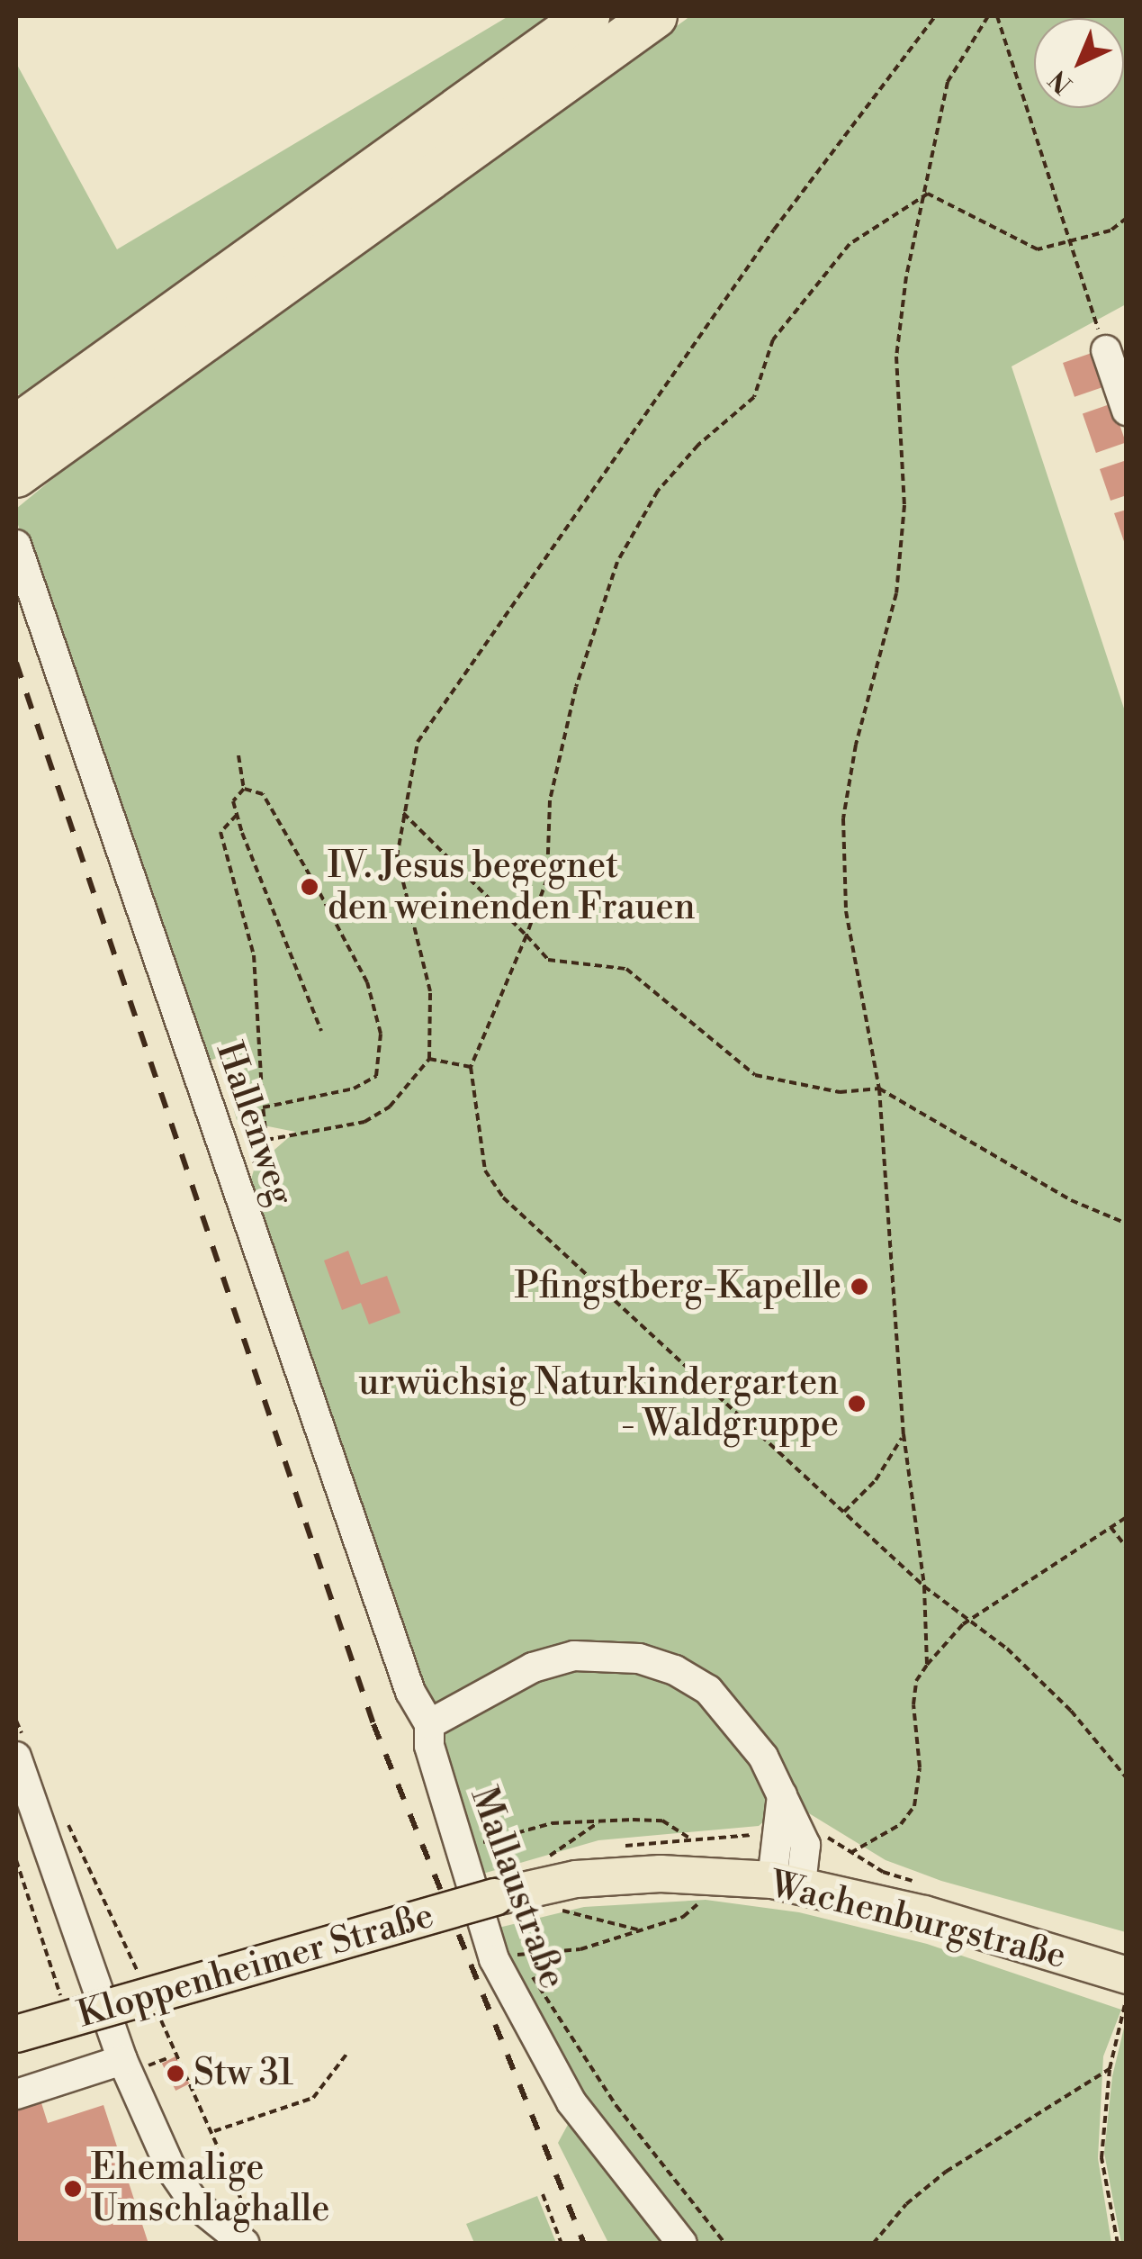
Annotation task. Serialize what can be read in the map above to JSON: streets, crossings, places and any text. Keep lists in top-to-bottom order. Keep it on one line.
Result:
{"streets":{"main road":["Wachenburgstraße","Kloppenheimer Straße"],"street":["Hallenweg","Mallaustraße"]},"crossings":[["Hallenweg","Mallaustraße"],["Wachenburgstraße","Kloppenheimer Straße"]],"places":["IV. Jesus begegnet den weinenden Frauen","Pfingstberg-Kapelle","urwüchsig Naturkindergarten - Waldgruppe","Stw 31","Ehemalige Umschlaghalle"],"north":"bottom left"}
